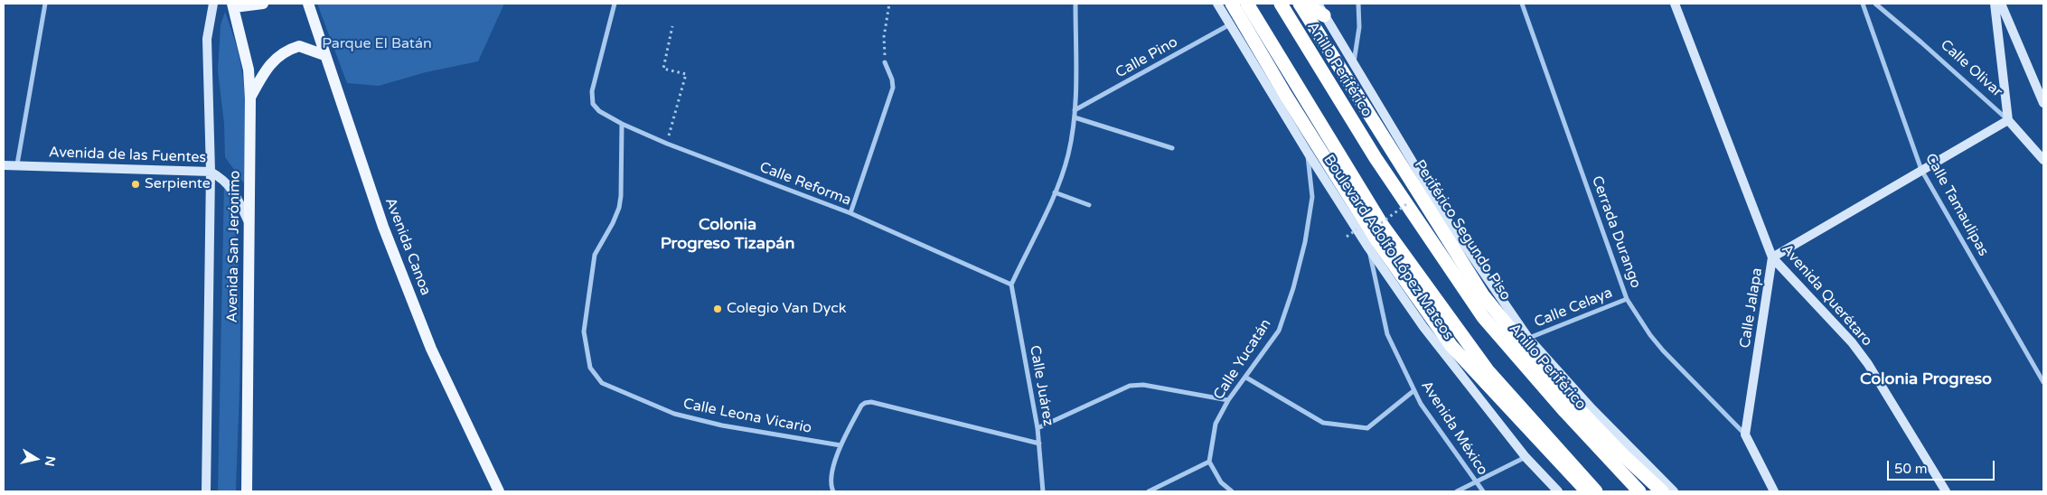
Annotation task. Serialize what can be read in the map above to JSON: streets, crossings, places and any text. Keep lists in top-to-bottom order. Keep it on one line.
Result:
{"streets":{"highway":["Anillo Periférico","Periférico Segundo Piso"],"main road":["Calle Olivar","Avenida de las Fuentes","Avenida San Jerónimo","Avenida Canoa","Boulevard Adolfo López Mateos","Avenida Querétaro","Calle Jalapa"],"street":["Calle Pino","Calle Reforma","Calle Tamaulipas","Cerrada Durango","Calle Celaya","Calle Yucatán","Calle Juárez","Calle Leona Vicario","Avenida México"]},"crossings":[["Calle Pino","Boulevard Adolfo López Mateos"],["Calle Olivar","Calle Jalapa"],["Avenida de las Fuentes","Avenida San Jerónimo"],["Calle Reforma","Calle Juárez"],["Calle Reforma","Calle Leona Vicario"],["Calle Tamaulipas","Calle Jalapa"],["Cerrada Durango","Calle Celaya"],["Cerrada Durango","Calle Jalapa"],["Boulevard Adolfo López Mateos","Calle Yucatán"],["Boulevard Adolfo López Mateos","Avenida México"],["Avenida Querétaro","Calle Jalapa"]],"districts":["Colonia Progreso Tizapán","Colonia Progreso"],"parks":["Parque El Batán"],"places":["Serpiente","Colegio Van Dyck"],"scale_bar":"50 m","north":"right"}
